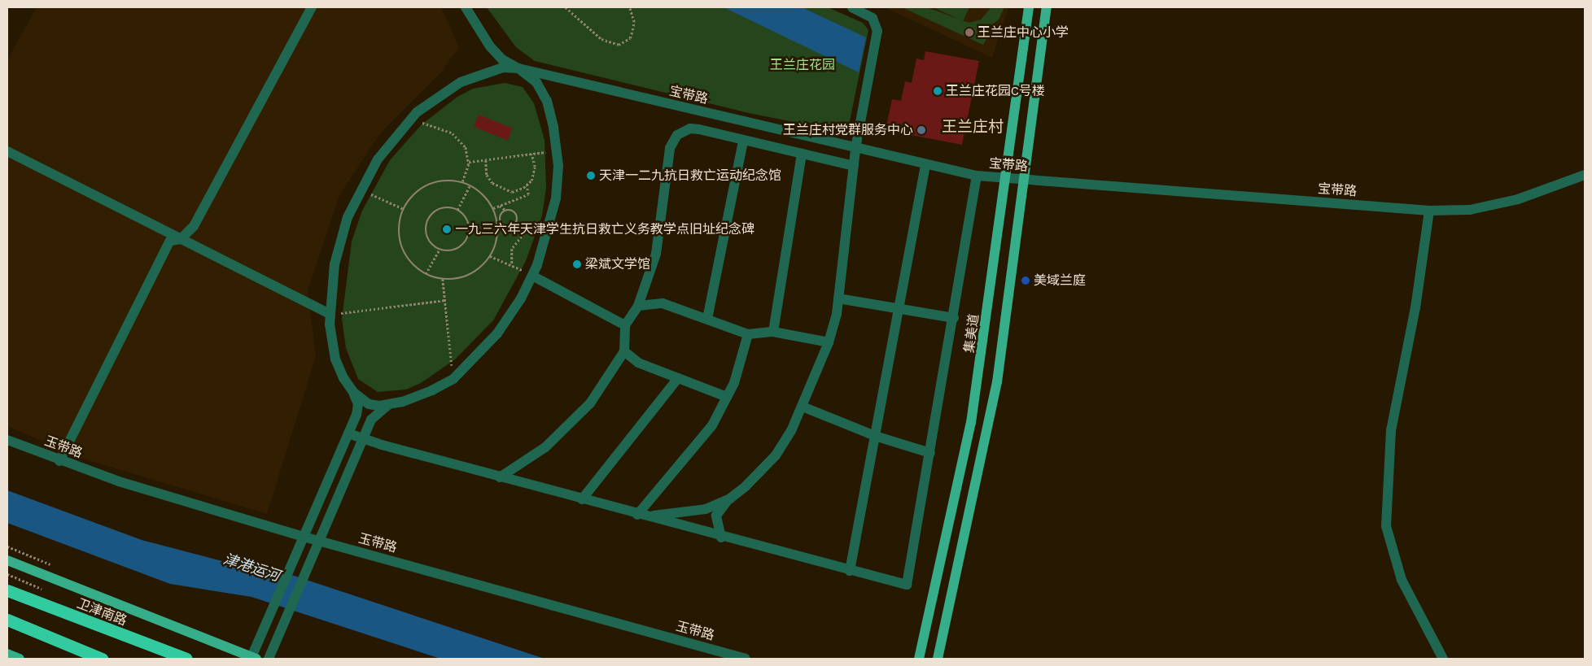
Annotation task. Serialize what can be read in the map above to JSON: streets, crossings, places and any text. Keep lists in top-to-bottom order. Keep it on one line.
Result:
{"streets":{"highway":["卫津南路"],"main road":["集美道"],"street":["宝带路","玉带路"]},"crossings":[["宝带路","集美道"]],"districts":["王兰庄村"],"water":["津港运河"],"parks":["王兰庄花园"],"places":["王兰庄中心小学","王兰庄花园C号楼","王兰庄村党群服务中心","天津一二九抗日救亡运动纪念馆","一九三六年天津学生抗日救亡义务教学点旧址纪念碑","梁斌文学馆","美域兰庭"]}
